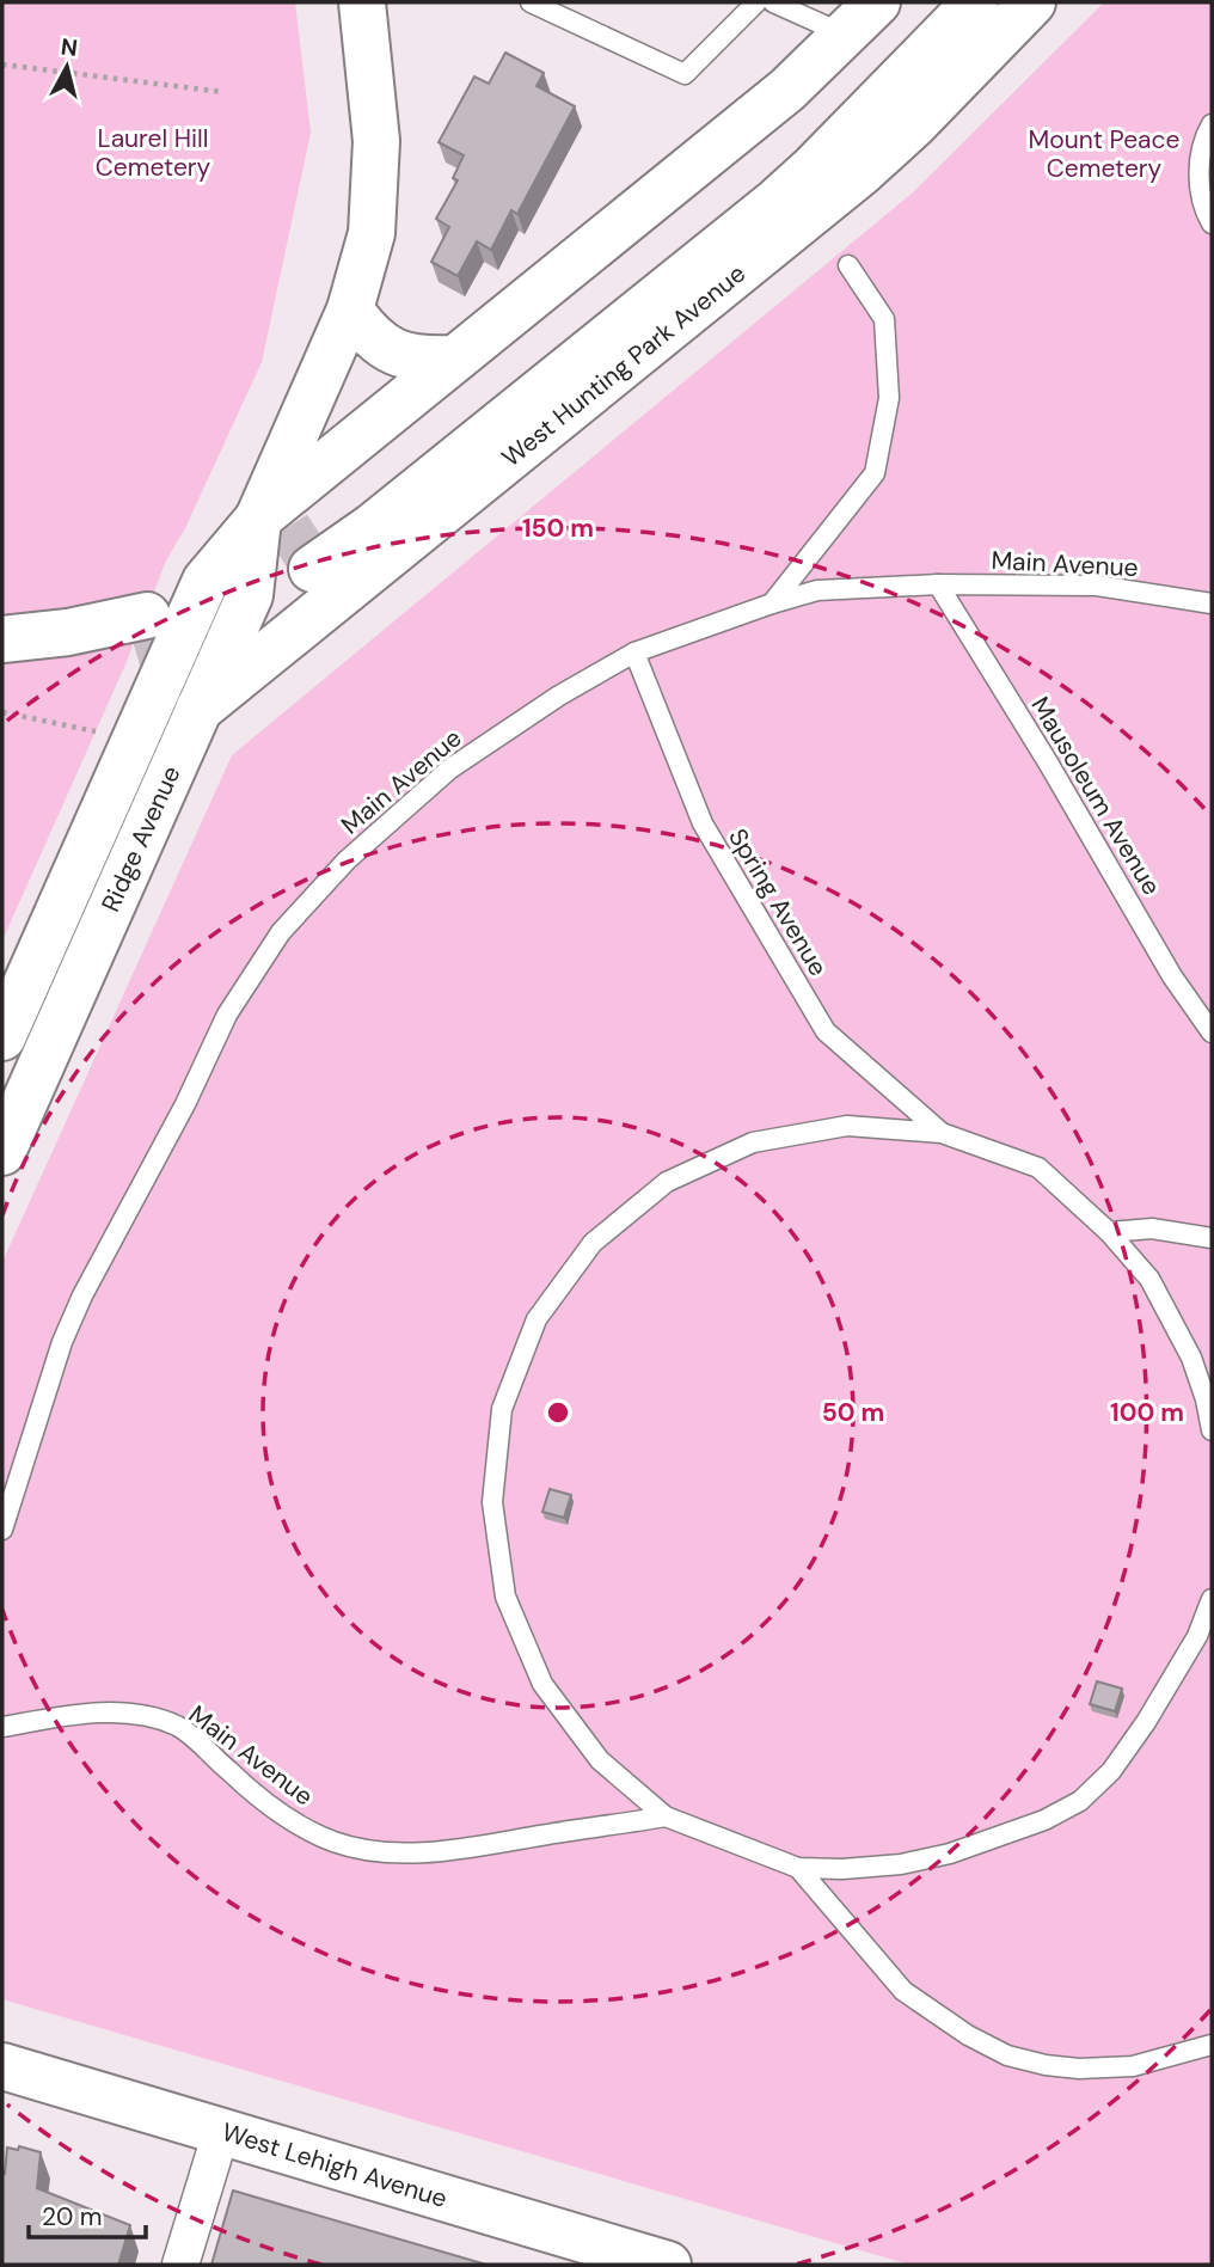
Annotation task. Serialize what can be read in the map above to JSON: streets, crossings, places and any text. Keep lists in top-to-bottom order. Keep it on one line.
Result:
{"streets":{"main road":["West Hunting Park Avenue","Ridge Avenue","West Lehigh Avenue"],"lane":["Main Avenue","Mausoleum Avenue","Spring Avenue"]},"crossings":[["West Hunting Park Avenue","Ridge Avenue"],["Main Avenue","Mausoleum Avenue"],["Main Avenue","Spring Avenue"]],"parks":["Laurel Hill Cemetery","Mount Peace Cemetery"],"scale_bar":"20 m","north":"top","rings":["150 m","50 m","100 m"]}
